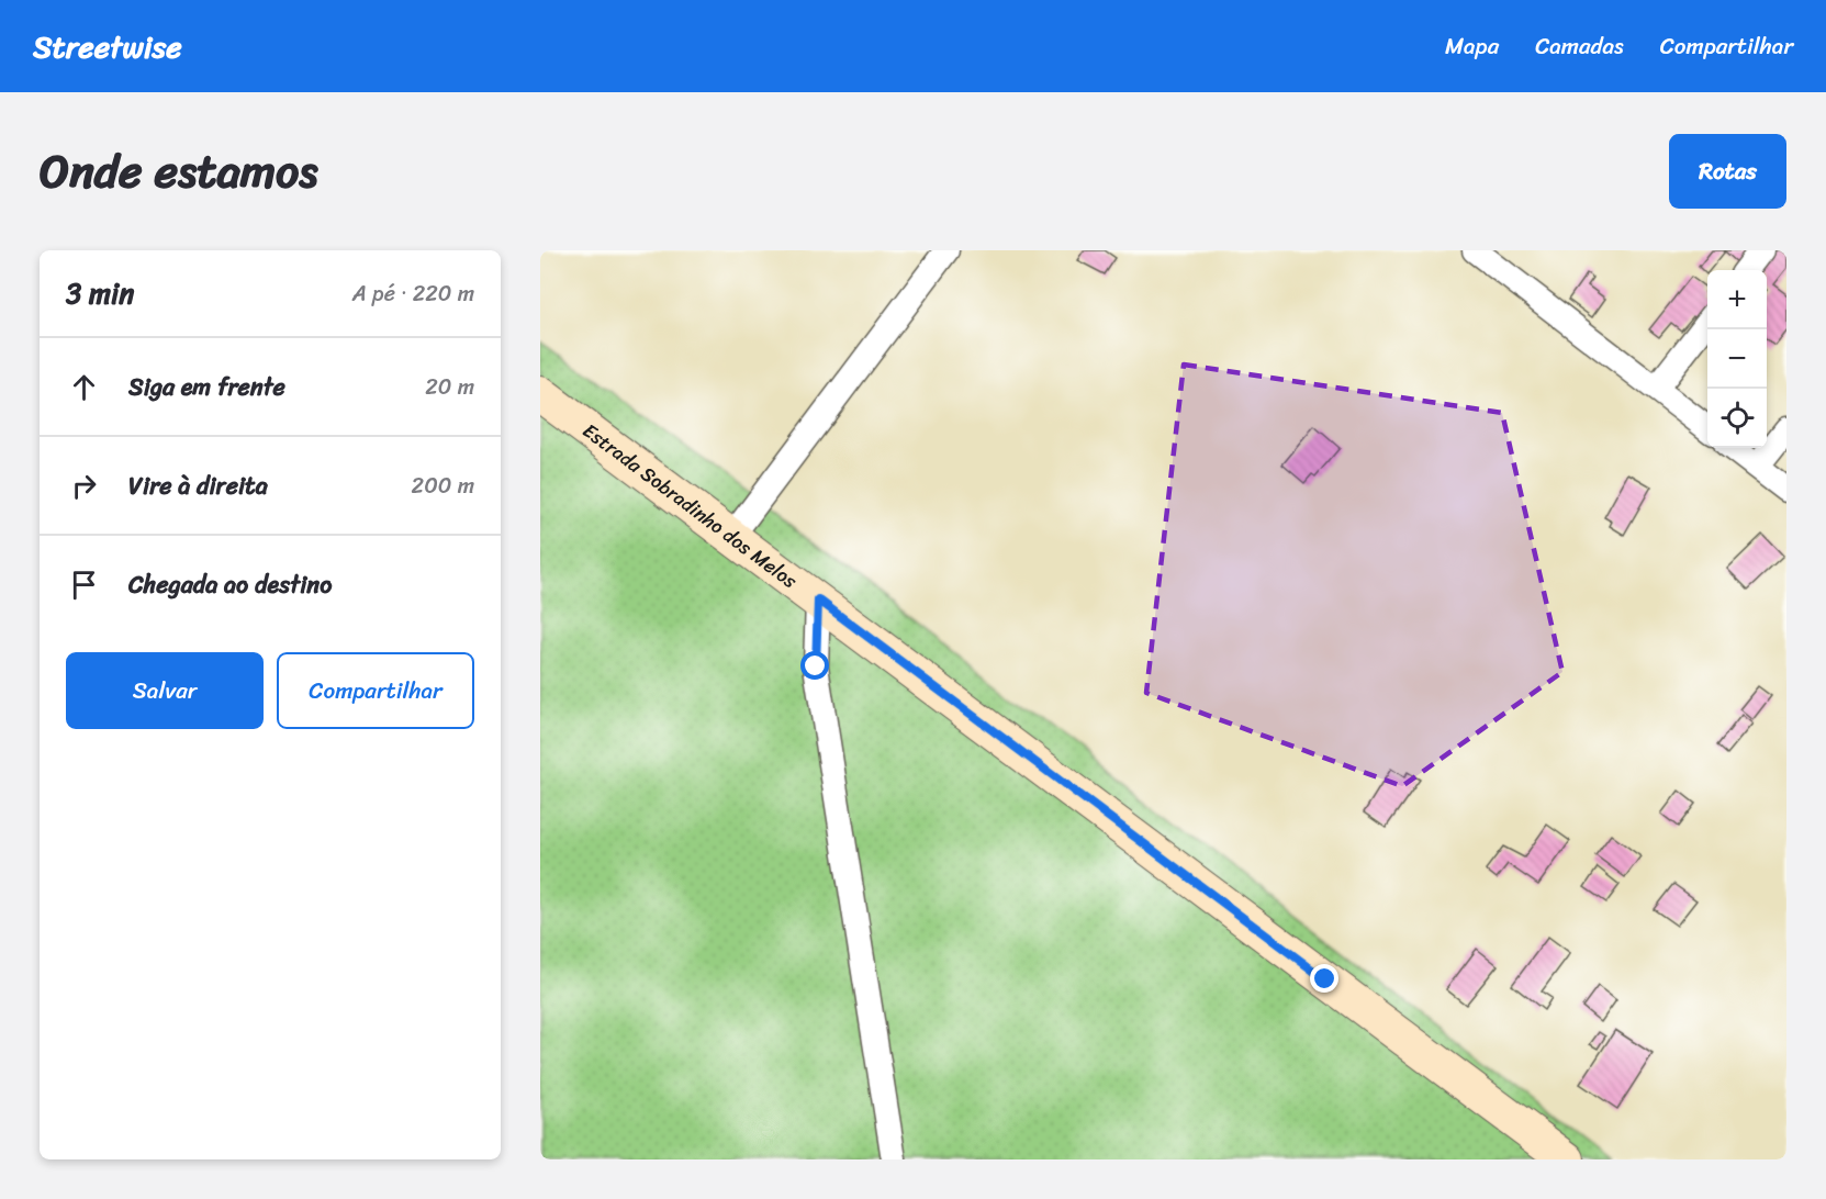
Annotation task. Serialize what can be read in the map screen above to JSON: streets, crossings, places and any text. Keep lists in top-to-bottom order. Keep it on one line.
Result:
{"streets":{"street":["Estrada Sobradinho dos Melos"]},"page":{"header":"Streetwise","nav":["Mapa","Camadas","Compartilhar"],"title":"Onde estamos","buttons":["Rotas",["Salvar","Compartilhar"]],"heading":["3 min","A pé · 220 m"],"map_buttons":["+","−"],"list":[["Siga em frente","20 m"],["Vire à direita","200 m"],"Chegada ao destino"]}}
